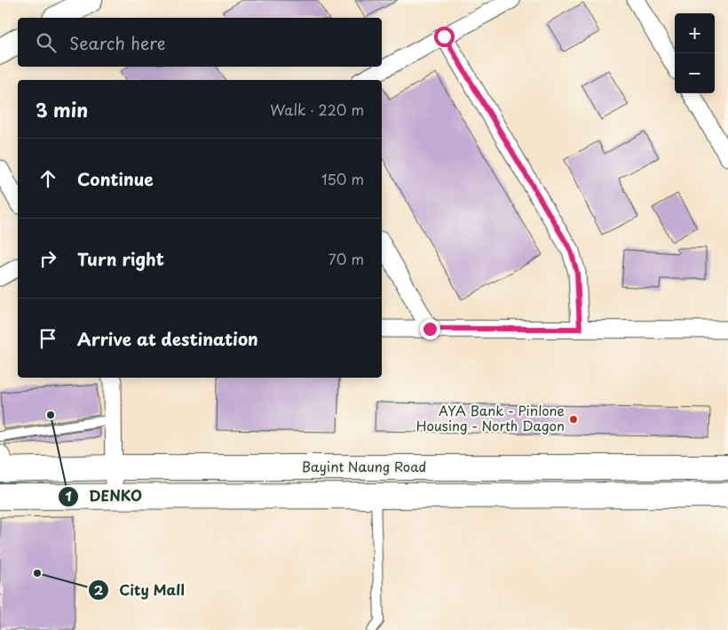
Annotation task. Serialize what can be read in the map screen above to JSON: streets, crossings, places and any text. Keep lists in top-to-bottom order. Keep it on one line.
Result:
{"streets":{"main road":["Bayint Naung Road"]},"places":["DENKO","AYA Bank - Pinlone Housing - North Dagon","City Mall"],"page":{"map_buttons":["+","−"],"search":"Search here","heading":["3 min","Walk · 220 m"],"list":[["Continue","150 m"],["Turn right","70 m"],"Arrive at destination"]}}
